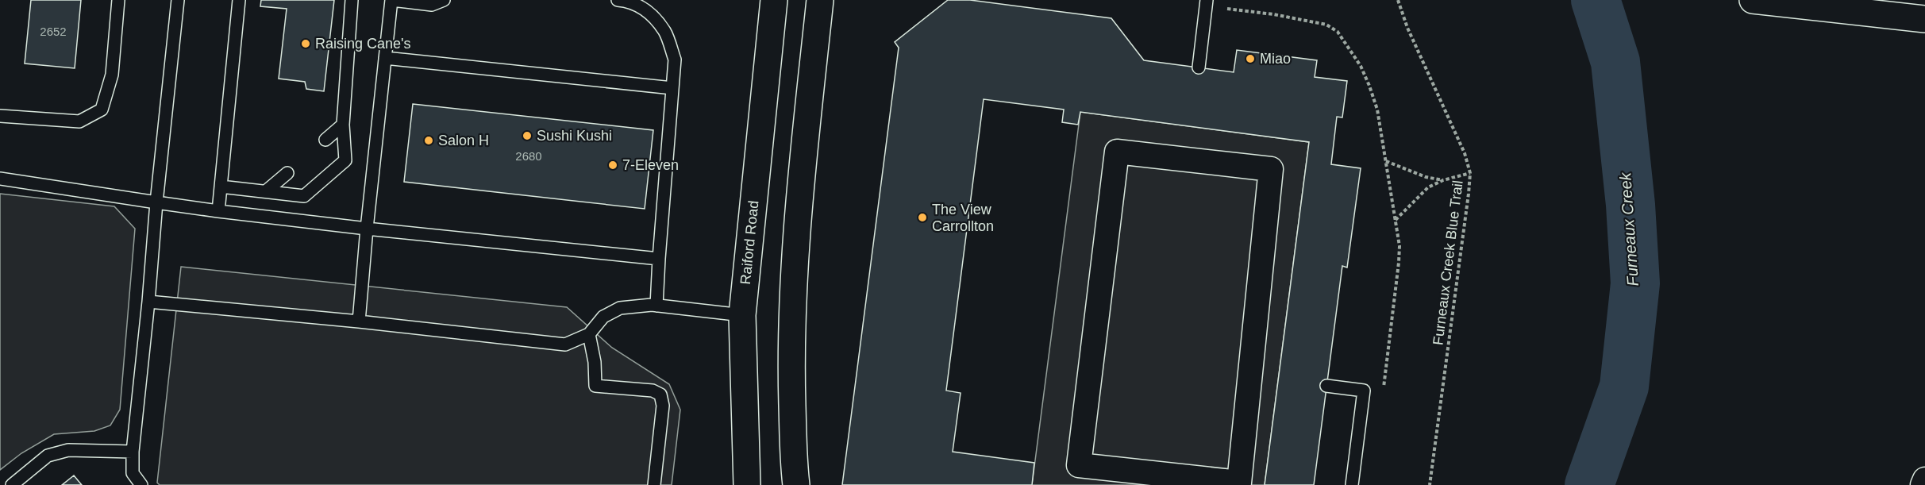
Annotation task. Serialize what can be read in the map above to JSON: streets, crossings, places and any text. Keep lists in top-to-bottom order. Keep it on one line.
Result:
{"streets":{"street":["Raiford Road"],"path":["Furneaux Creek Blue Trail"]},"water":["Furneaux Creek"],"places":["Raising Cane's","Miao","Sushi Kushi","Salon H","7-Eleven","The View Carrollton"],"house_numbers":["2652","2680"]}
